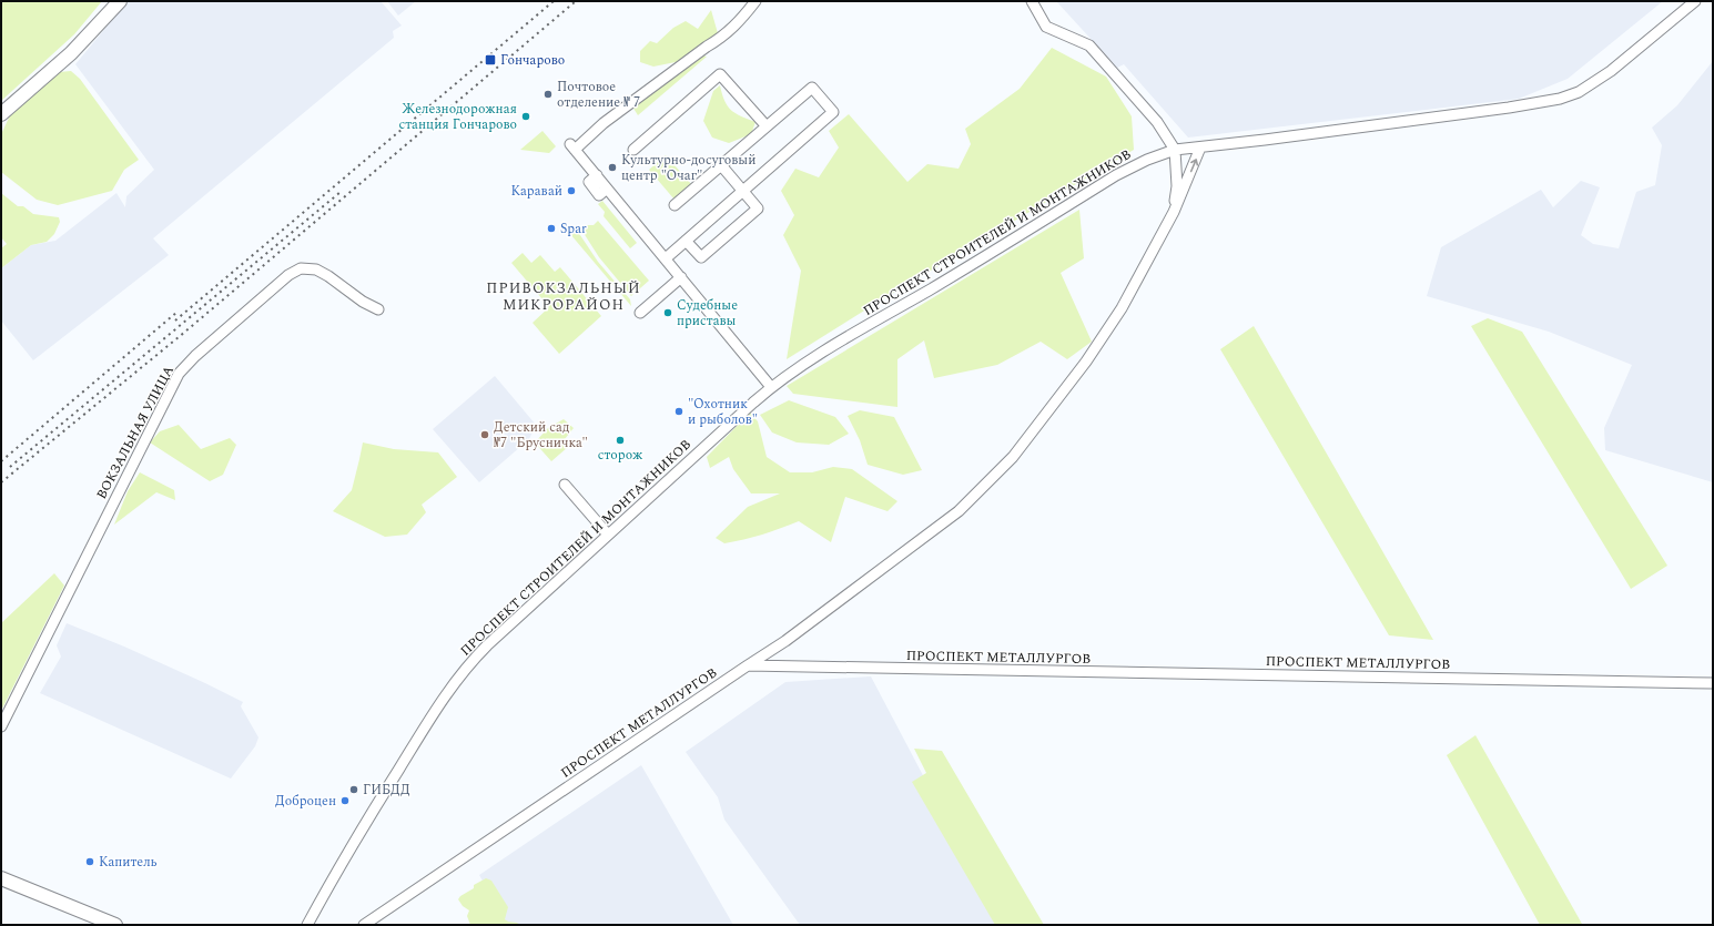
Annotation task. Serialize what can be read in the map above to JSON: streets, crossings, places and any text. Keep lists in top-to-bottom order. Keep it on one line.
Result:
{"streets":{"street":["ПРОСПЕКТ СТРОИТЕЛЕЙ И МОНТАЖНИКОВ","ВОКЗАЛЬНАЯ УЛИЦА","ПРОСПЕКТ МЕТАЛЛУРГОВ"]},"districts":["ПРИВОКЗАЛЬНЫЙ МИКРОРАЙОН"],"places":{"transit":["Гончарово"],"other":["Почтовое отделение № 7","Железнодорожная станция Гончарово","Культурно-досуговый центр \"Очаг\"","Каравай","Spar","Судебные приставы","\"Охотник и рыболов\"","Детский сад №7 \"Брусничка\"","сторож","ГИБДД","Доброцен","Капитель"]}}
